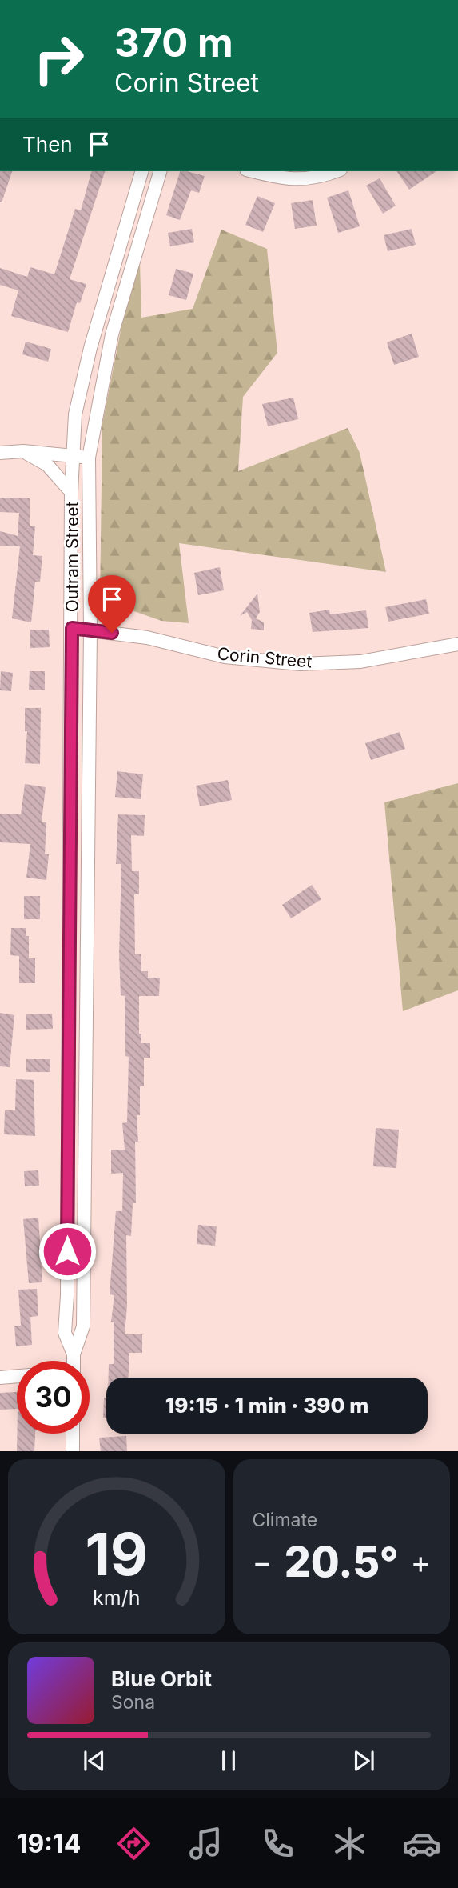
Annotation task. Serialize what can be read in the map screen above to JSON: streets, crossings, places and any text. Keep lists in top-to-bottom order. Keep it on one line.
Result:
{"streets":{"street":["Outram Street","Corin Street"]},"crossings":[["Outram Street","Corin Street"]],"page":{"turn":["370 m","Corin Street"],"then":"Then","limit":"30","trip":"19:15 · 1 min · 390 m","tile":"Climate","heat":["−","20.5°","+"],"song":["Blue Orbit","Sona"],"tabs":"19:14","gauge":["19","km/h"]}}
